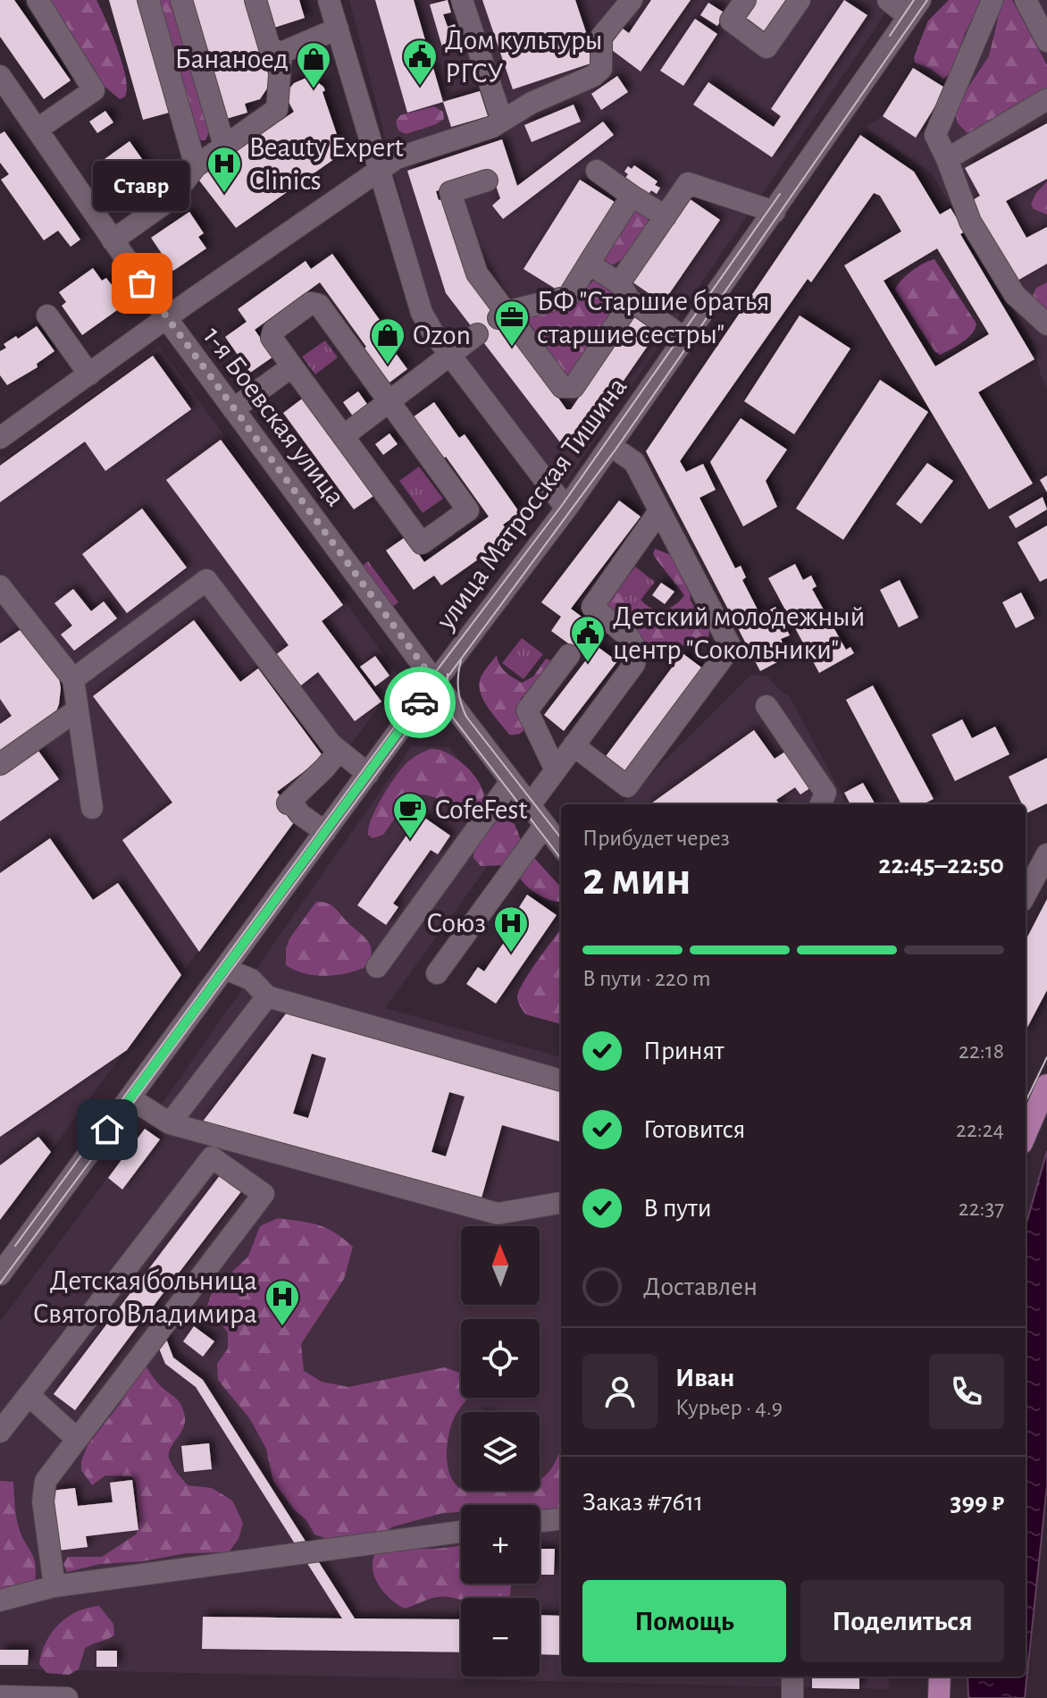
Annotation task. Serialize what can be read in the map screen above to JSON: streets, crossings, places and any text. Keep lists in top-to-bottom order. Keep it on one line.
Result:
{"streets":{"street":["1-я Боевская улица","улица Матросская Тишина"]},"crossings":[["1-я Боевская улица","улица Матросская Тишина"]],"places":{"public building":["Дом культуры РГСУ","Детский молодежный центр \"Сокольники\""],"shop":["Бананоед","Ozon"],"hospital":["Beauty Expert Clinics","Союз","Детская больница Святого Владимира"],"other":["Ставр"],"office":["БФ \"Старшие братья старшие сестры\""],"cafe":["CofeFest"]},"north":"top","page":{"bubble":"Ставр","heading":["2 мин","Прибудет через","22:45–22:50"],"panel":["Иван","Курьер · 4.9","Заказ #7611","399 ₽"],"bar":"В пути · 220 m","list":[["Принят","22:18"],["Готовится","22:24"],["В пути","22:37"],"Доставлен"],"map_buttons":["+","−"],"buttons":["Помощь","Поделиться"]}}
